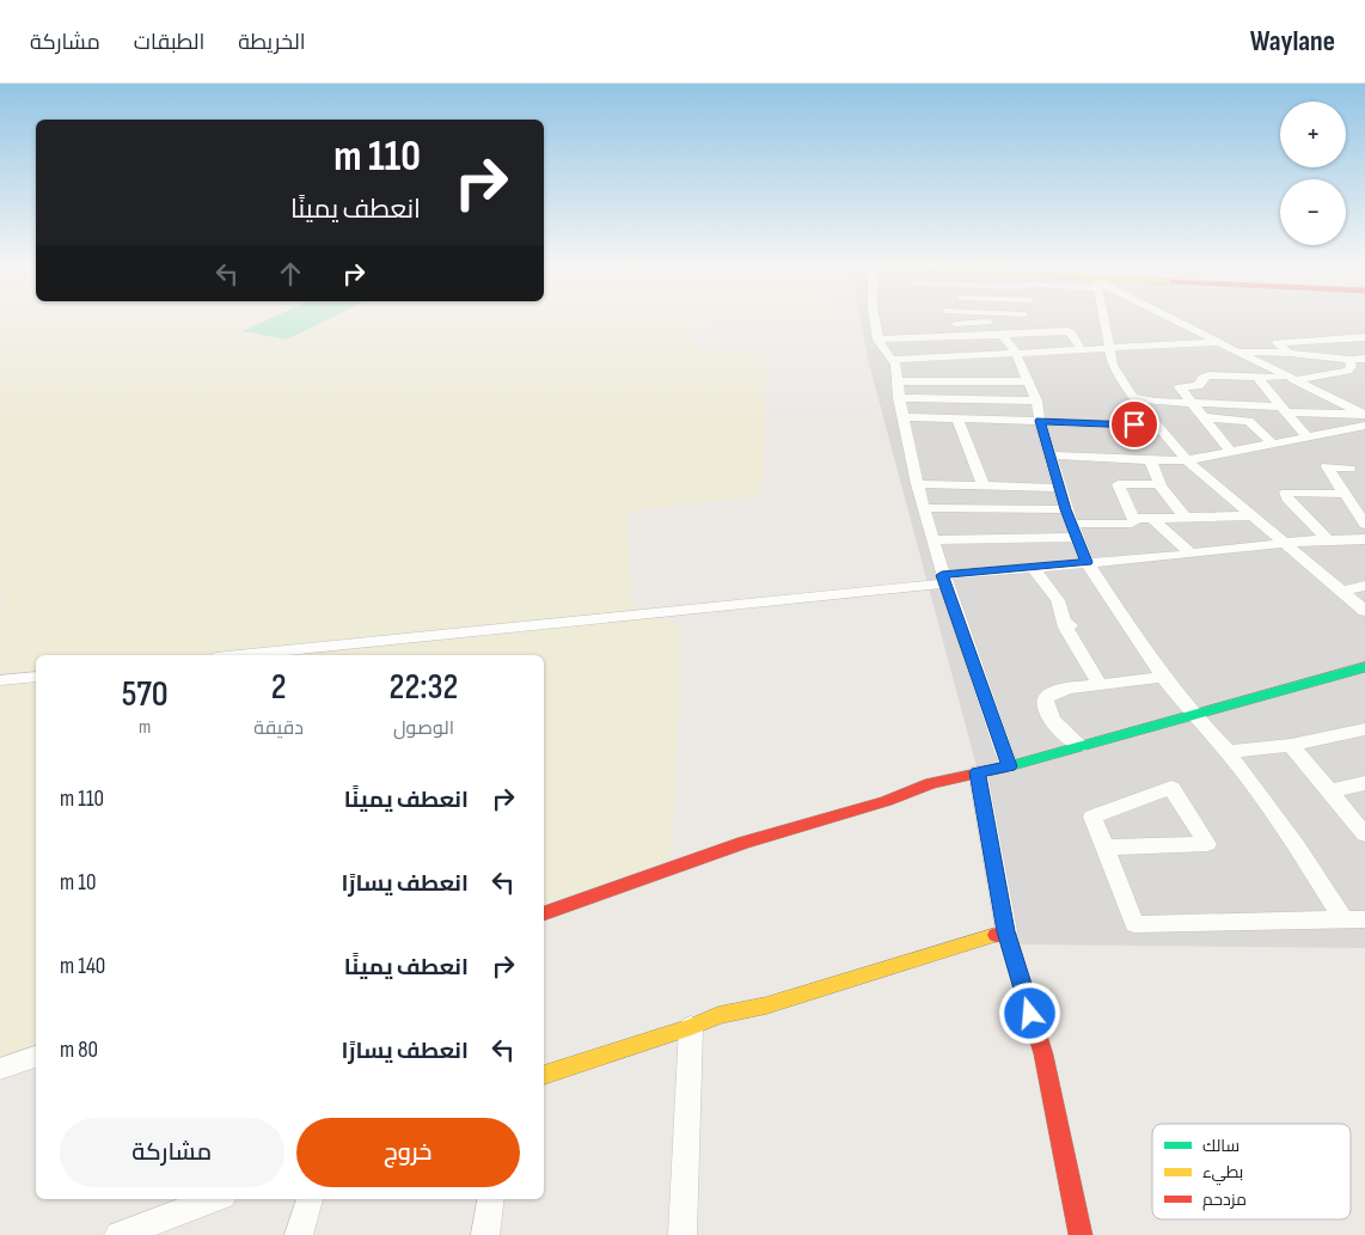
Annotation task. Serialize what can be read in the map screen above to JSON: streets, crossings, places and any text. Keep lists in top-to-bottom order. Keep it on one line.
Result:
{"legend":["سالك","بطيء","مزدحم"],"page":{"header":"Waylane","nav":["الخريطة","الطبقات","مشاركة"],"map_buttons":["+","−"],"turn":["110 m","انعطف يمينًا"],"eta":["22:32","الوصول","2","دقيقة","570","m"],"list":[{"name":"انعطف يمينًا","value":"110 m"},{"name":"انعطف يسارًا","value":"10 m"},{"name":"انعطف يمينًا","value":"140 m"},{"name":"انعطف يسارًا","value":"80 m"}],"buttons":["خروج","مشاركة"]}}
